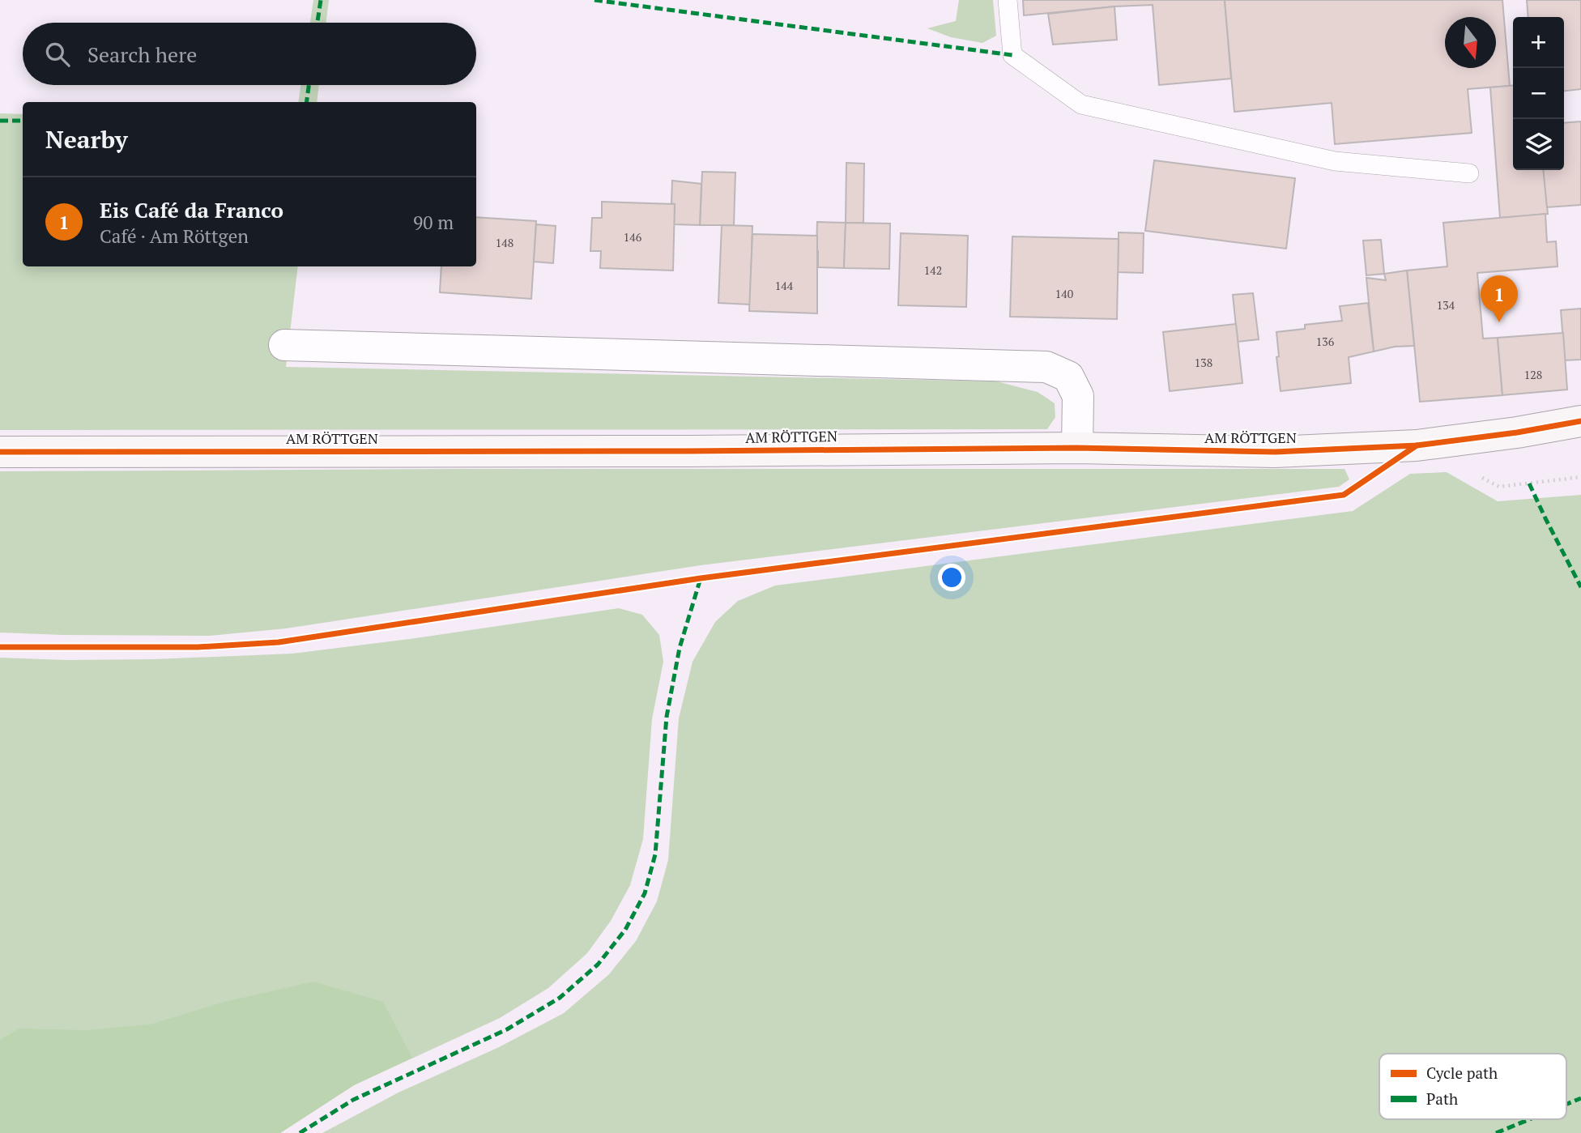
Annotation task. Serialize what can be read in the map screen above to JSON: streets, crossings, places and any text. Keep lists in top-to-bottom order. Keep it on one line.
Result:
{"streets":{"street":["AM RÖTTGEN"]},"house_numbers":["146","148","142","144","140","134","136","138","128"],"legend":["Cycle path","Path"],"north":"bottom","page":{"map_buttons":["+","−"],"search":"Search here","heading":"Nearby","list":[{"mark":"1","name":"Eis Café da Franco","note":"Café · Am Röttgen","value":"90 m"}],"pins":"1"}}
